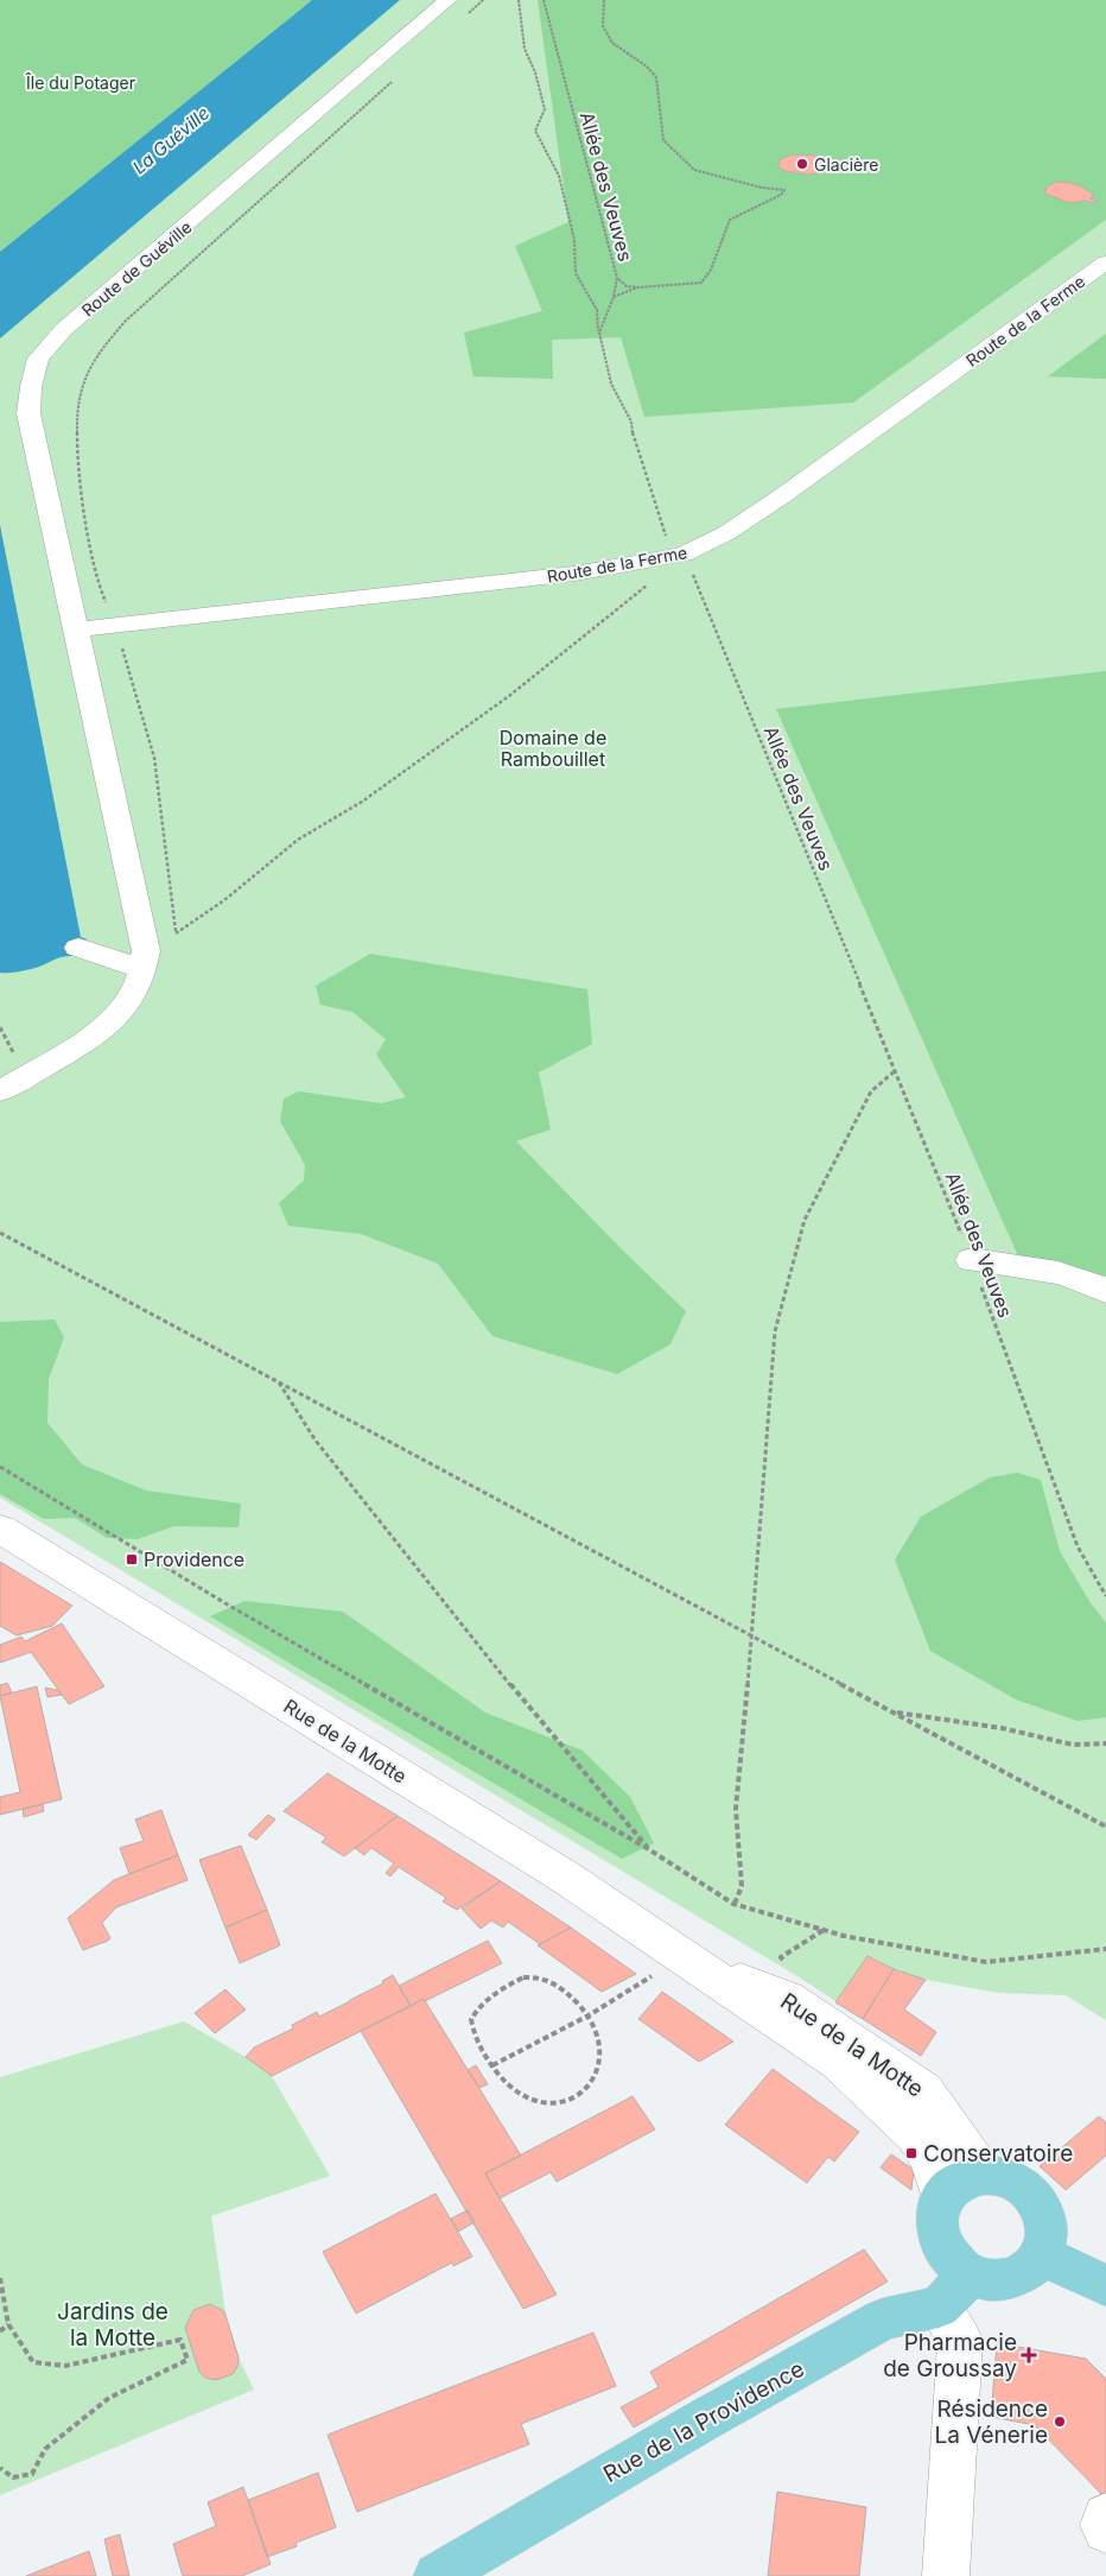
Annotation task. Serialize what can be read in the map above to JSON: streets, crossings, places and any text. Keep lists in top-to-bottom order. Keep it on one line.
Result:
{"streets":{"main road":["Rue de la Providence"],"street":["Route de Guéville","Route de la Ferme","Rue de la Motte"],"path":["Allée des Veuves"]},"crossings":[["Allée des Veuves","Route de la Ferme"],["Route de Guéville","Route de la Ferme"]],"water":["La Guéville"],"parks":["Île du Potager","Domaine de Rambouillet","Jardins de la Motte"],"places":{"other":["Glacière","Résidence La Vénerie"],"transit":["Providence","Conservatoire"],"health":["Pharmacie de Groussay"]}}
